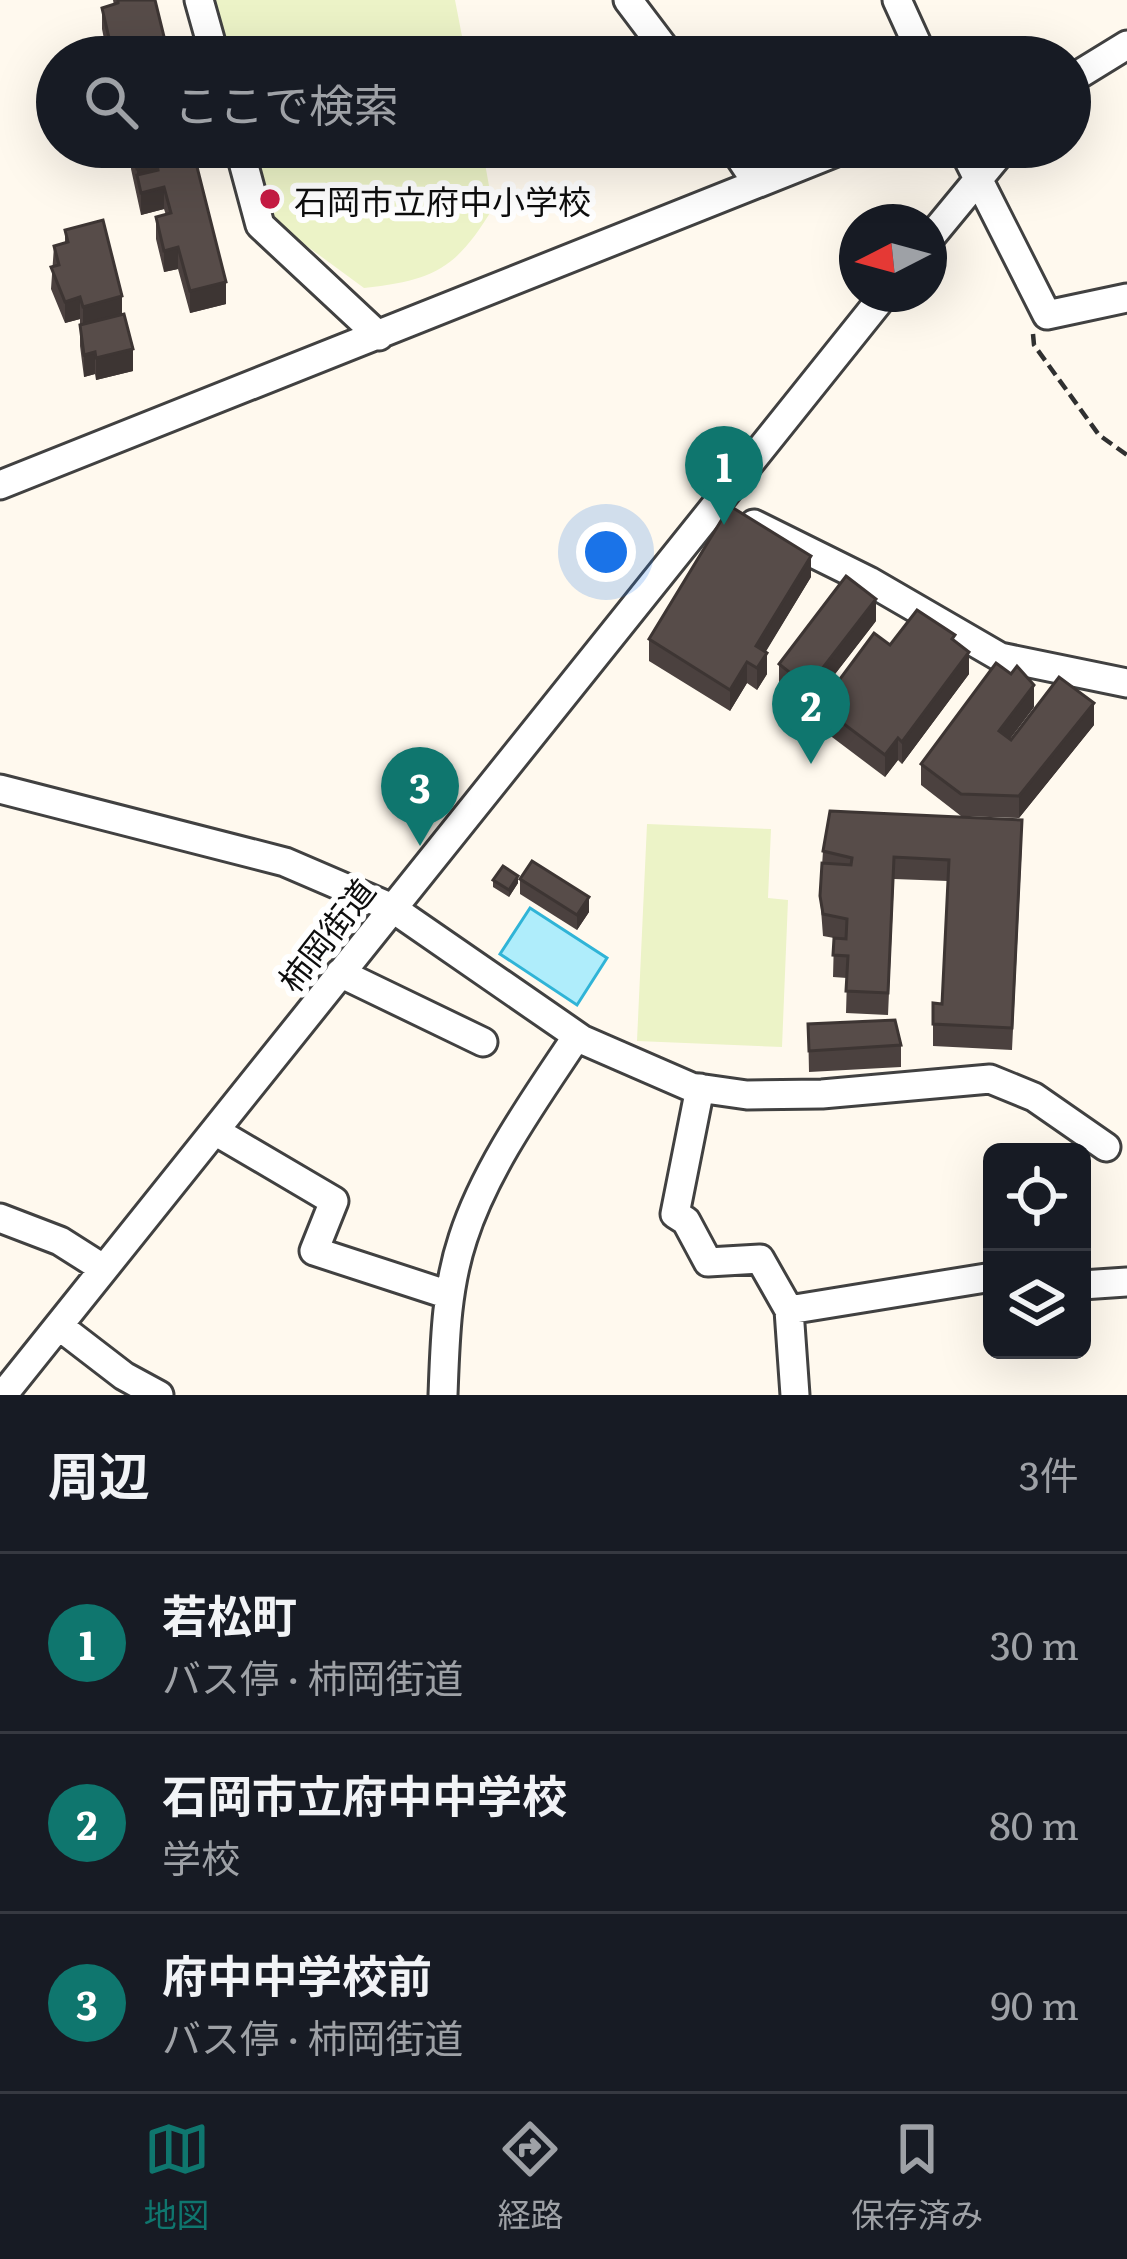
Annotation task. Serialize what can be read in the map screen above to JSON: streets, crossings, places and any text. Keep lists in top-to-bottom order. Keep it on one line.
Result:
{"streets":{"street":["柿岡街道"]},"places":["石岡市立府中小学校"],"north":"left","page":{"search":"ここで検索","pins":["1","2","3"],"heading":["周辺","3件"],"list":[{"mark":"1","name":"若松町","note":"バス停 · 柿岡街道","value":"30 m"},{"mark":"2","name":"石岡市立府中中学校","note":"学校","value":"80 m"},{"mark":"3","name":"府中中学校前","note":"バス停 · 柿岡街道","value":"90 m"}],"nav":["地図","経路","保存済み"]}}
